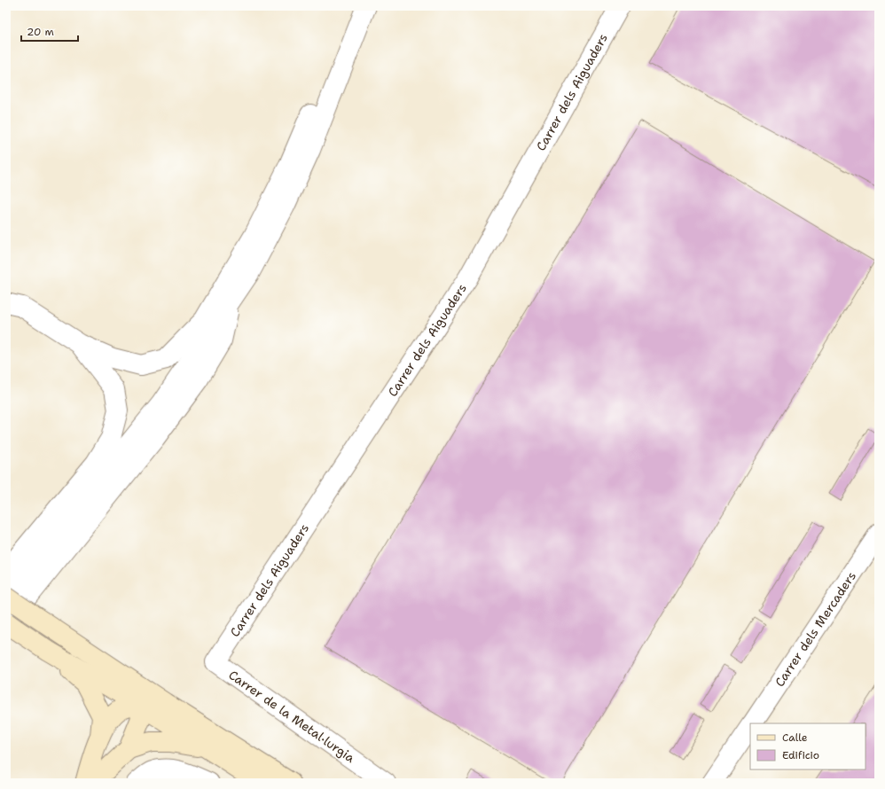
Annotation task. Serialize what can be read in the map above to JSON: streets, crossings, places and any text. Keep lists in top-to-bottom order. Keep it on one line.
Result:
{"streets":{"street":["Carrer dels Aiguaders","Carrer dels Mercaders","Carrer de la Metal·lurgia"]},"crossings":[["Carrer dels Aiguaders","Carrer de la Metal·lurgia"]],"legend":["Calle","Edificio"],"scale_bar":"20 m"}
